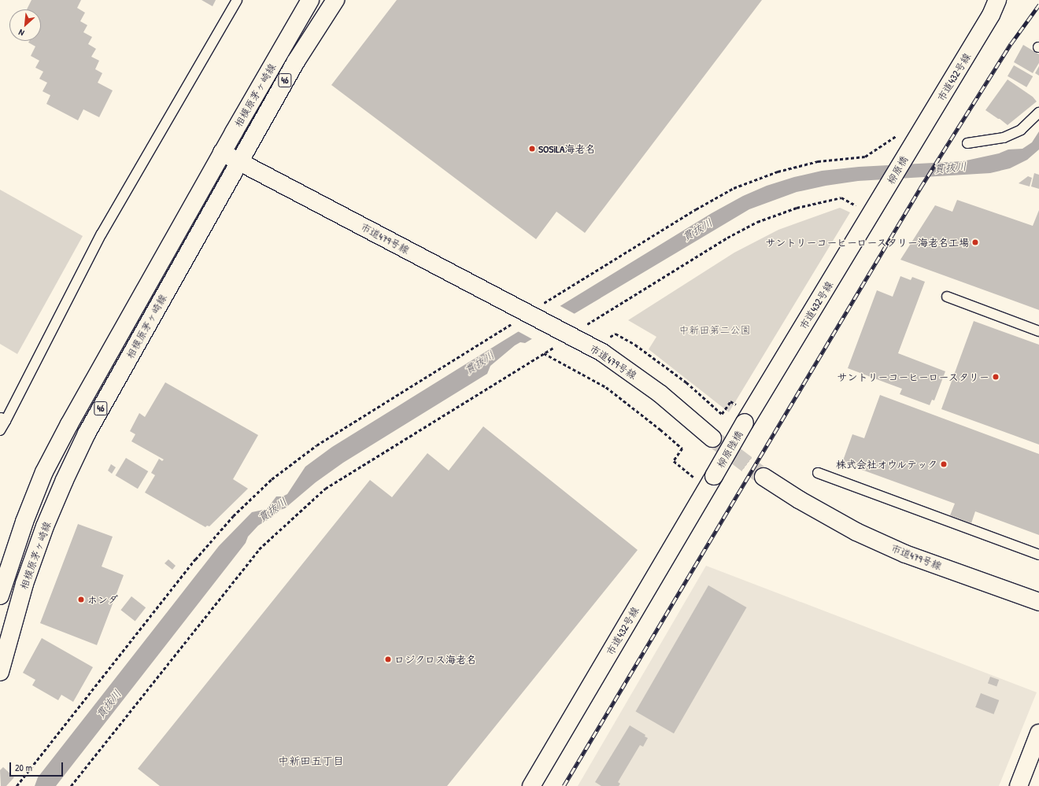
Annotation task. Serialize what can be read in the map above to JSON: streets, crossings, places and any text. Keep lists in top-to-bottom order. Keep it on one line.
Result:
{"streets":{"street":["市道432号線","46","相模原茅ヶ崎線","柳原橋","市道479号線","柳原陸橋"]},"crossings":[["市道432号線","柳原橋"],["市道432号線","柳原陸橋"],["相模原茅ヶ崎線","市道479号線"]],"districts":["中新田五丁目"],"water":["貫抜川"],"parks":["中新田第二公園"],"places":["SOSiLA海老名","サントリーコーヒーロースタリー海老名工場","サントリーコーヒーロースタリー","株式会社オウルテック","ホンダ","ロジクロス海老名"],"scale_bar":"20 m","north":"bottom left"}
